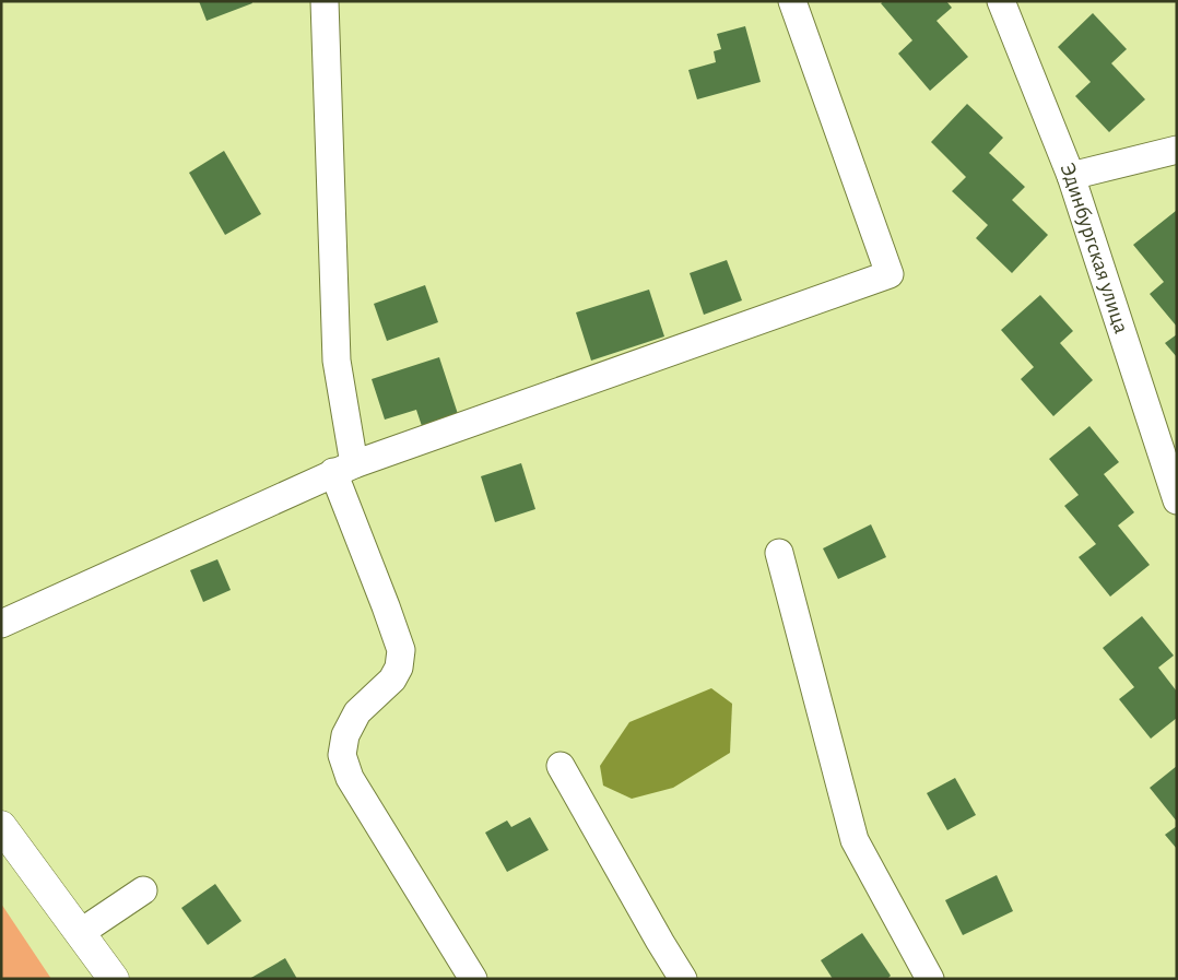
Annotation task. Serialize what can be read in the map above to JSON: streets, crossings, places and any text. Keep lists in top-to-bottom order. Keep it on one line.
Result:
{"streets":{"street":["Эдинбургская улица"]}}
